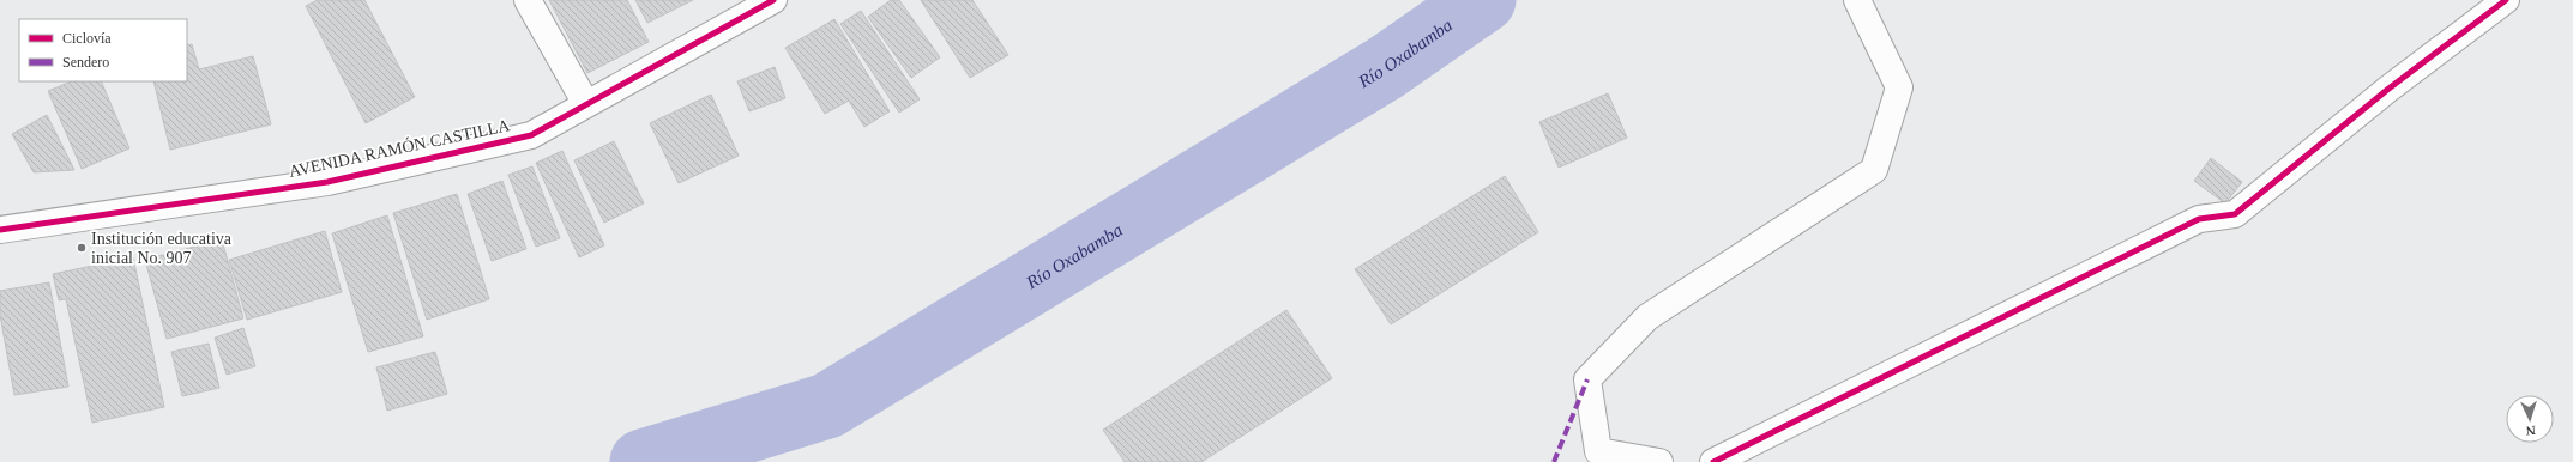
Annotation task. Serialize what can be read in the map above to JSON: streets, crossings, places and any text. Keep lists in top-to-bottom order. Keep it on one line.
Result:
{"streets":{"street":["AVENIDA RAMÓN CASTILLA"]},"water":["Río Oxabamba"],"places":["Institución educativa inicial No. 907"],"legend":["Ciclovía","Sendero"],"north":"bottom"}
